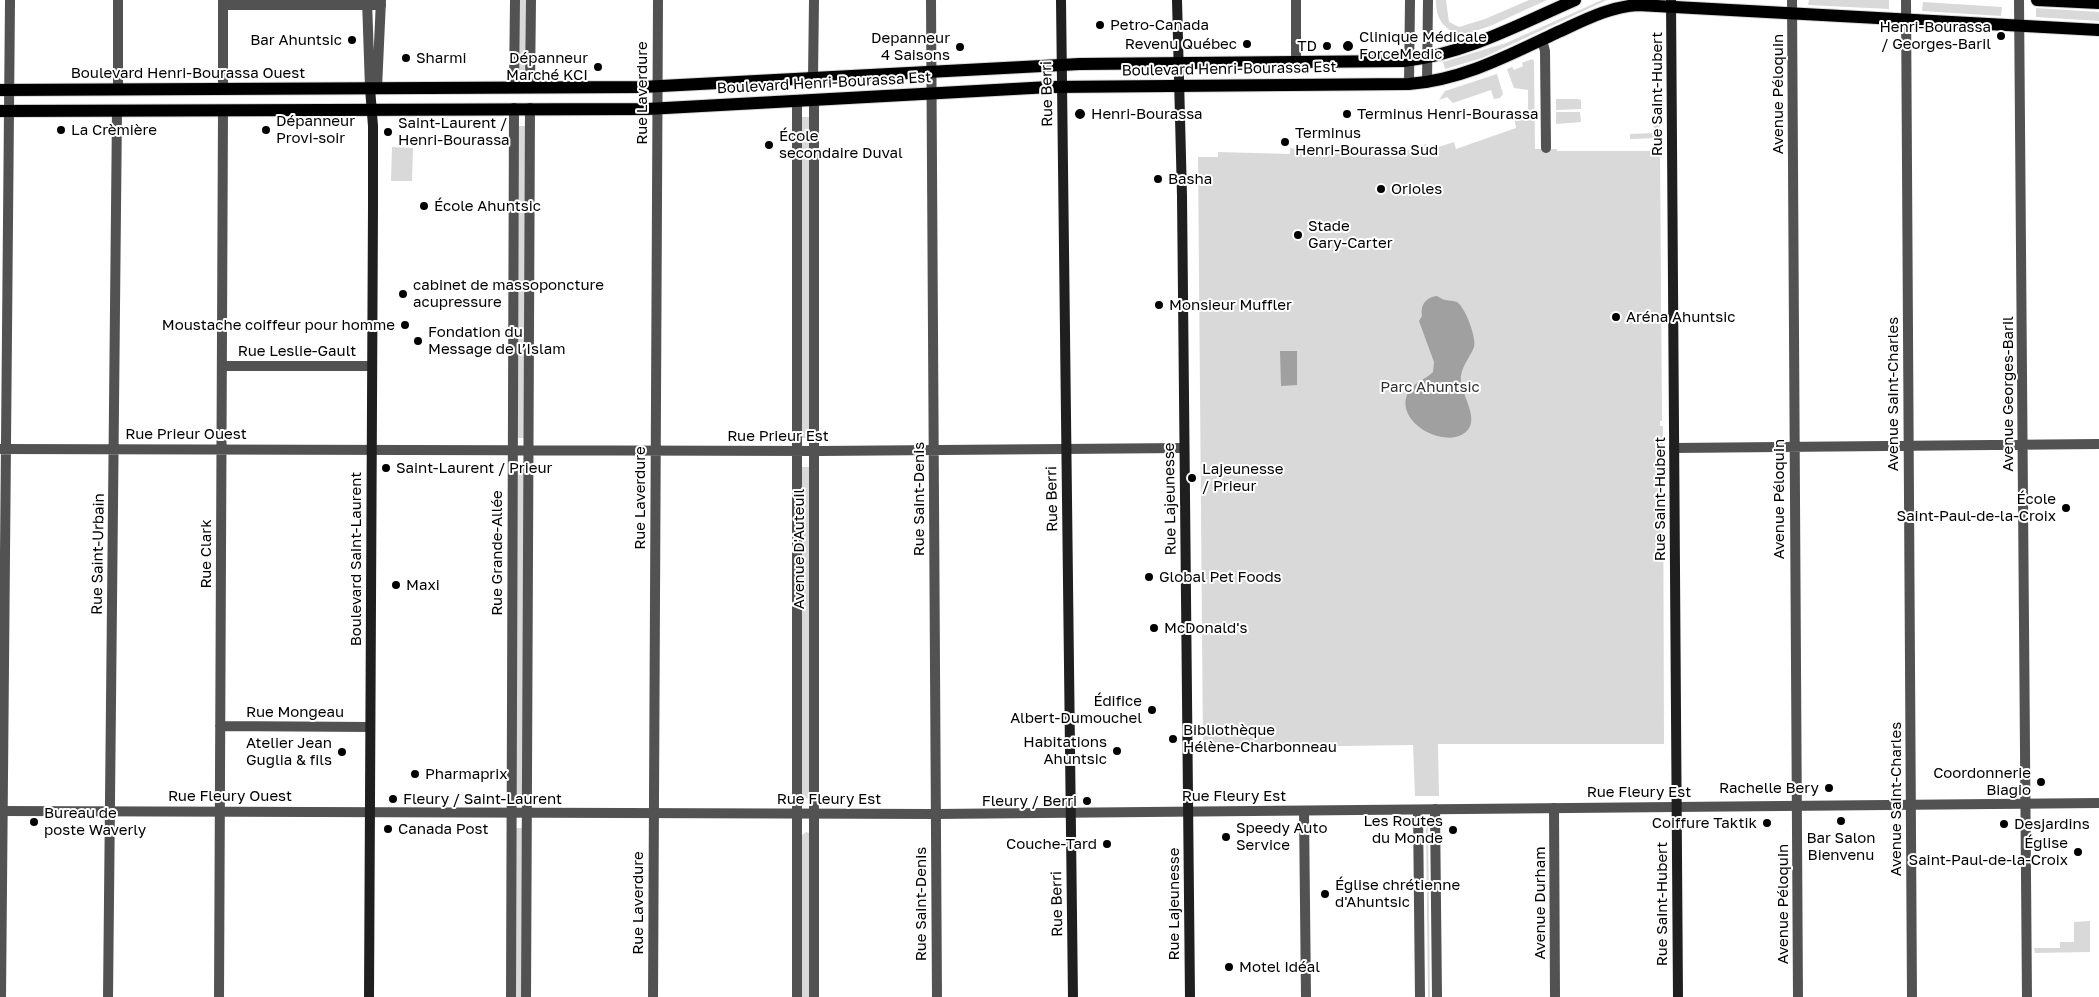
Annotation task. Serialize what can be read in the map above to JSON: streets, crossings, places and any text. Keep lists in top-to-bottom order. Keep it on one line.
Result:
{"streets":{"main road":["Boulevard Henri-Bourassa Est","Boulevard Henri-Bourassa Ouest","Rue Berri","Rue Saint-Hubert","Rue Lajeunesse","Boulevard Saint-Laurent"],"street":["Rue Laverdure","Avenue Péloquin","Rue Leslie-Gault","Avenue Saint-Charles","Avenue Georges-Baril","Rue Prieur Ouest","Rue Prieur Est","Rue Saint-Denis","Avenue D'Auteuil","Rue Grande-Allée","Rue Saint-Urbain","Rue Clark","Rue Mongeau","Rue Fleury Est","Rue Fleury Ouest","Avenue Durham"]},"crossings":[["Boulevard Henri-Bourassa Est","Boulevard Henri-Bourassa Ouest"],["Boulevard Henri-Bourassa Est","Rue Laverdure"],["Boulevard Henri-Bourassa Est","Rue Berri"],["Boulevard Henri-Bourassa Est","Rue Saint-Hubert"],["Boulevard Henri-Bourassa Est","Avenue Péloquin"],["Boulevard Henri-Bourassa Est","Avenue Saint-Charles"],["Boulevard Henri-Bourassa Est","Avenue Georges-Baril"],["Boulevard Henri-Bourassa Est","Rue Saint-Denis"],["Boulevard Henri-Bourassa Est","Rue Lajeunesse"],["Boulevard Henri-Bourassa Est","Avenue D'Auteuil"],["Boulevard Henri-Bourassa Est","Rue Grande-Allée"],["Boulevard Henri-Bourassa Est","Boulevard Saint-Laurent"],["Boulevard Henri-Bourassa Ouest","Boulevard Saint-Laurent"],["Rue Laverdure","Rue Prieur Est"],["Rue Laverdure","Rue Fleury Est"],["Rue Berri","Rue Prieur Est"],["Rue Berri","Rue Fleury Est"],["Rue Saint-Hubert","Rue Fleury Est"],["Avenue Péloquin","Rue Fleury Est"],["Rue Leslie-Gault","Rue Clark"],["Rue Leslie-Gault","Boulevard Saint-Laurent"],["Avenue Saint-Charles","Rue Fleury Est"],["Avenue Georges-Baril","Rue Fleury Est"],["Rue Prieur Ouest","Rue Prieur Est"],["Rue Prieur Ouest","Rue Saint-Urbain"],["Rue Prieur Ouest","Rue Clark"],["Rue Prieur Ouest","Boulevard Saint-Laurent"],["Rue Prieur Est","Rue Saint-Denis"],["Rue Prieur Est","Rue Lajeunesse"],["Rue Prieur Est","Avenue D'Auteuil"],["Rue Prieur Est","Rue Grande-Allée"],["Rue Prieur Est","Boulevard Saint-Laurent"],["Rue Saint-Denis","Rue Fleury Est"],["Rue Lajeunesse","Rue Fleury Est"],["Avenue D'Auteuil","Rue Fleury Est"],["Rue Grande-Allée","Rue Fleury Est"],["Rue Saint-Urbain","Rue Fleury Ouest"],["Rue Clark","Rue Mongeau"],["Rue Clark","Rue Fleury Ouest"],["Boulevard Saint-Laurent","Rue Mongeau"],["Boulevard Saint-Laurent","Rue Fleury Est"],["Boulevard Saint-Laurent","Rue Fleury Ouest"],["Rue Fleury Est","Rue Fleury Ouest"],["Rue Fleury Est","Avenue Durham"]],"parks":["Parc Ahuntsic"],"places":["Petro-Canada","Henri-Bourassa / Georges-Baril","Bar Ahuntsic","Revenu Québec","TD","Clinique Médicale ForceMedic","Depanneur 4 Saisons","Sharmi","Dépanneur Marché KCI","Henri-Bourassa","Terminus Henri-Bourassa","La Crèmière","Dépanneur Provi-soir","Saint-Laurent / Henri-Bourassa","Terminus Henri-Bourassa Sud","École secondaire Duval","Basha","Orioles","École Ahuntsic","Stade Gary-Carter","cabinet de massoponcture acupressure","Monsieur Muffler","Aréna Ahuntsic","Moustache coiffeur pour homme","Fondation du Message de l’Islam","Saint-Laurent / Prieur","Lajeunesse / Prieur","École Saint-Paul-de-la-Croix","Global Pet Foods","Maxi","McDonald's","Édifice Albert-Dumouchel","Bibliothèque Hélène-Charbonneau","Habitations Ahuntsic","Atelier Jean Guglia & fils","Pharmaprix","Coordonnerie Biagio","Rachelle Bery","Fleury / Saint-Laurent","Fleury / Berri","Bar Salon Bienvenu","Bureau de poste Waverly","Coiffure Taktik","Desjardins","Canada Post","Les Routes du Monde","Speedy Auto Service","Couche-Tard","Église Saint-Paul-de-la-Croix","Église chrétienne d'Ahuntsic","Motel Idéal"]}
